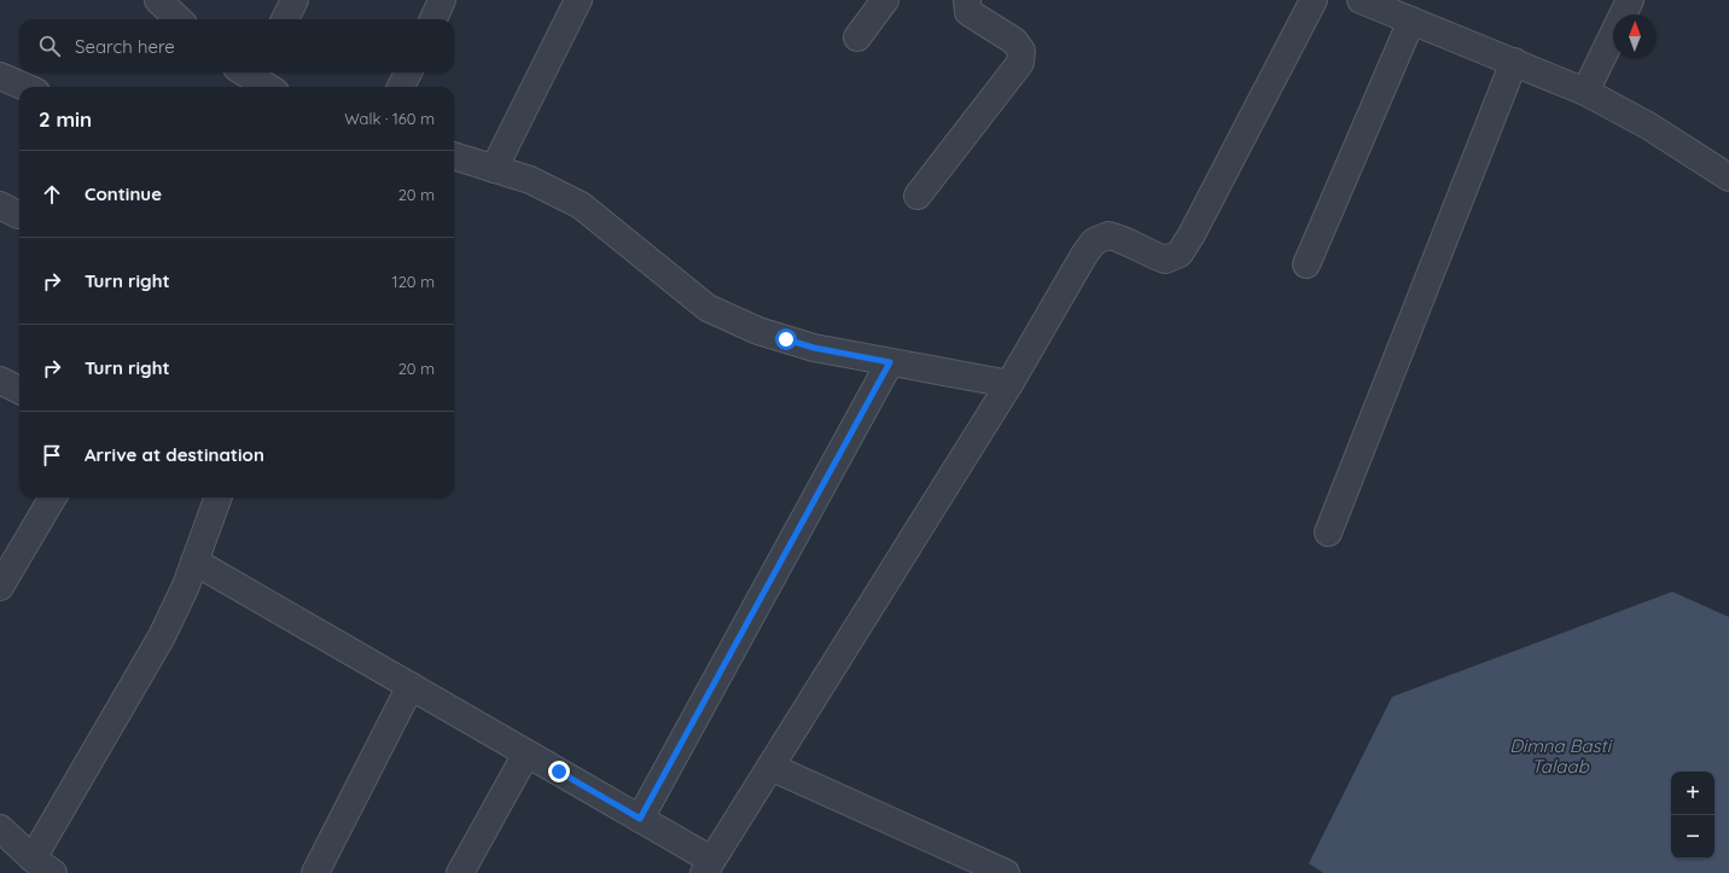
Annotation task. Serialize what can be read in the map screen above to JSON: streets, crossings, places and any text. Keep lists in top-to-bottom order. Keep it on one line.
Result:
{"water":["Dimna Basti Talaab"],"north":"top","page":{"search":"Search here","heading":["2 min","Walk · 160 m"],"list":[["Continue","20 m"],["Turn right","120 m"],["Turn right","20 m"],"Arrive at destination"],"map_buttons":["+","−"]}}
